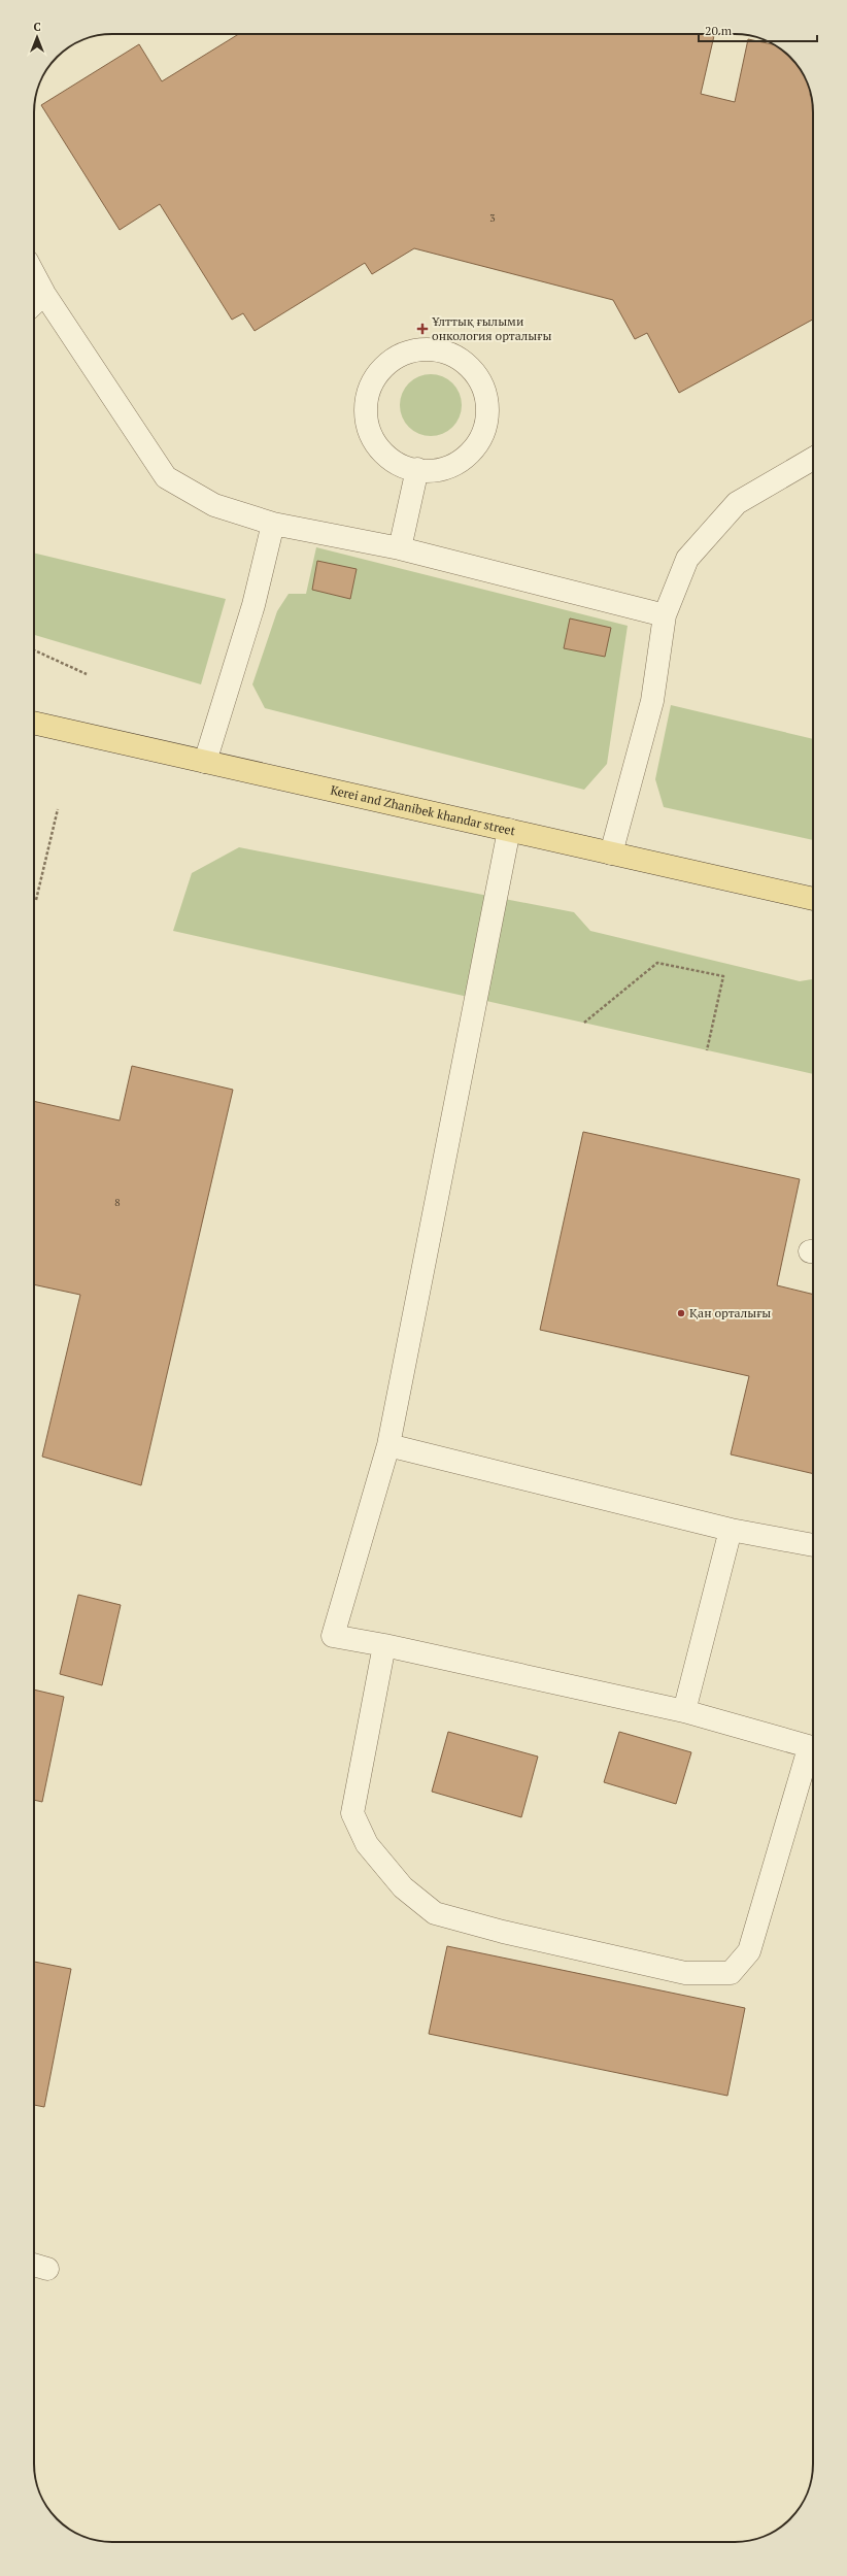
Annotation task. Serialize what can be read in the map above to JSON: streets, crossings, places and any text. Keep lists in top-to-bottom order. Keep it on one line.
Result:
{"streets":{"main road":["Kerei and Zhanibek khandar street"]},"places":{"health":["Ұлттық ғылыми онкология орталығы"],"other":["Қан орталығы"]},"house_numbers":["3","8"],"scale_bar":"20 m","north":"top"}
